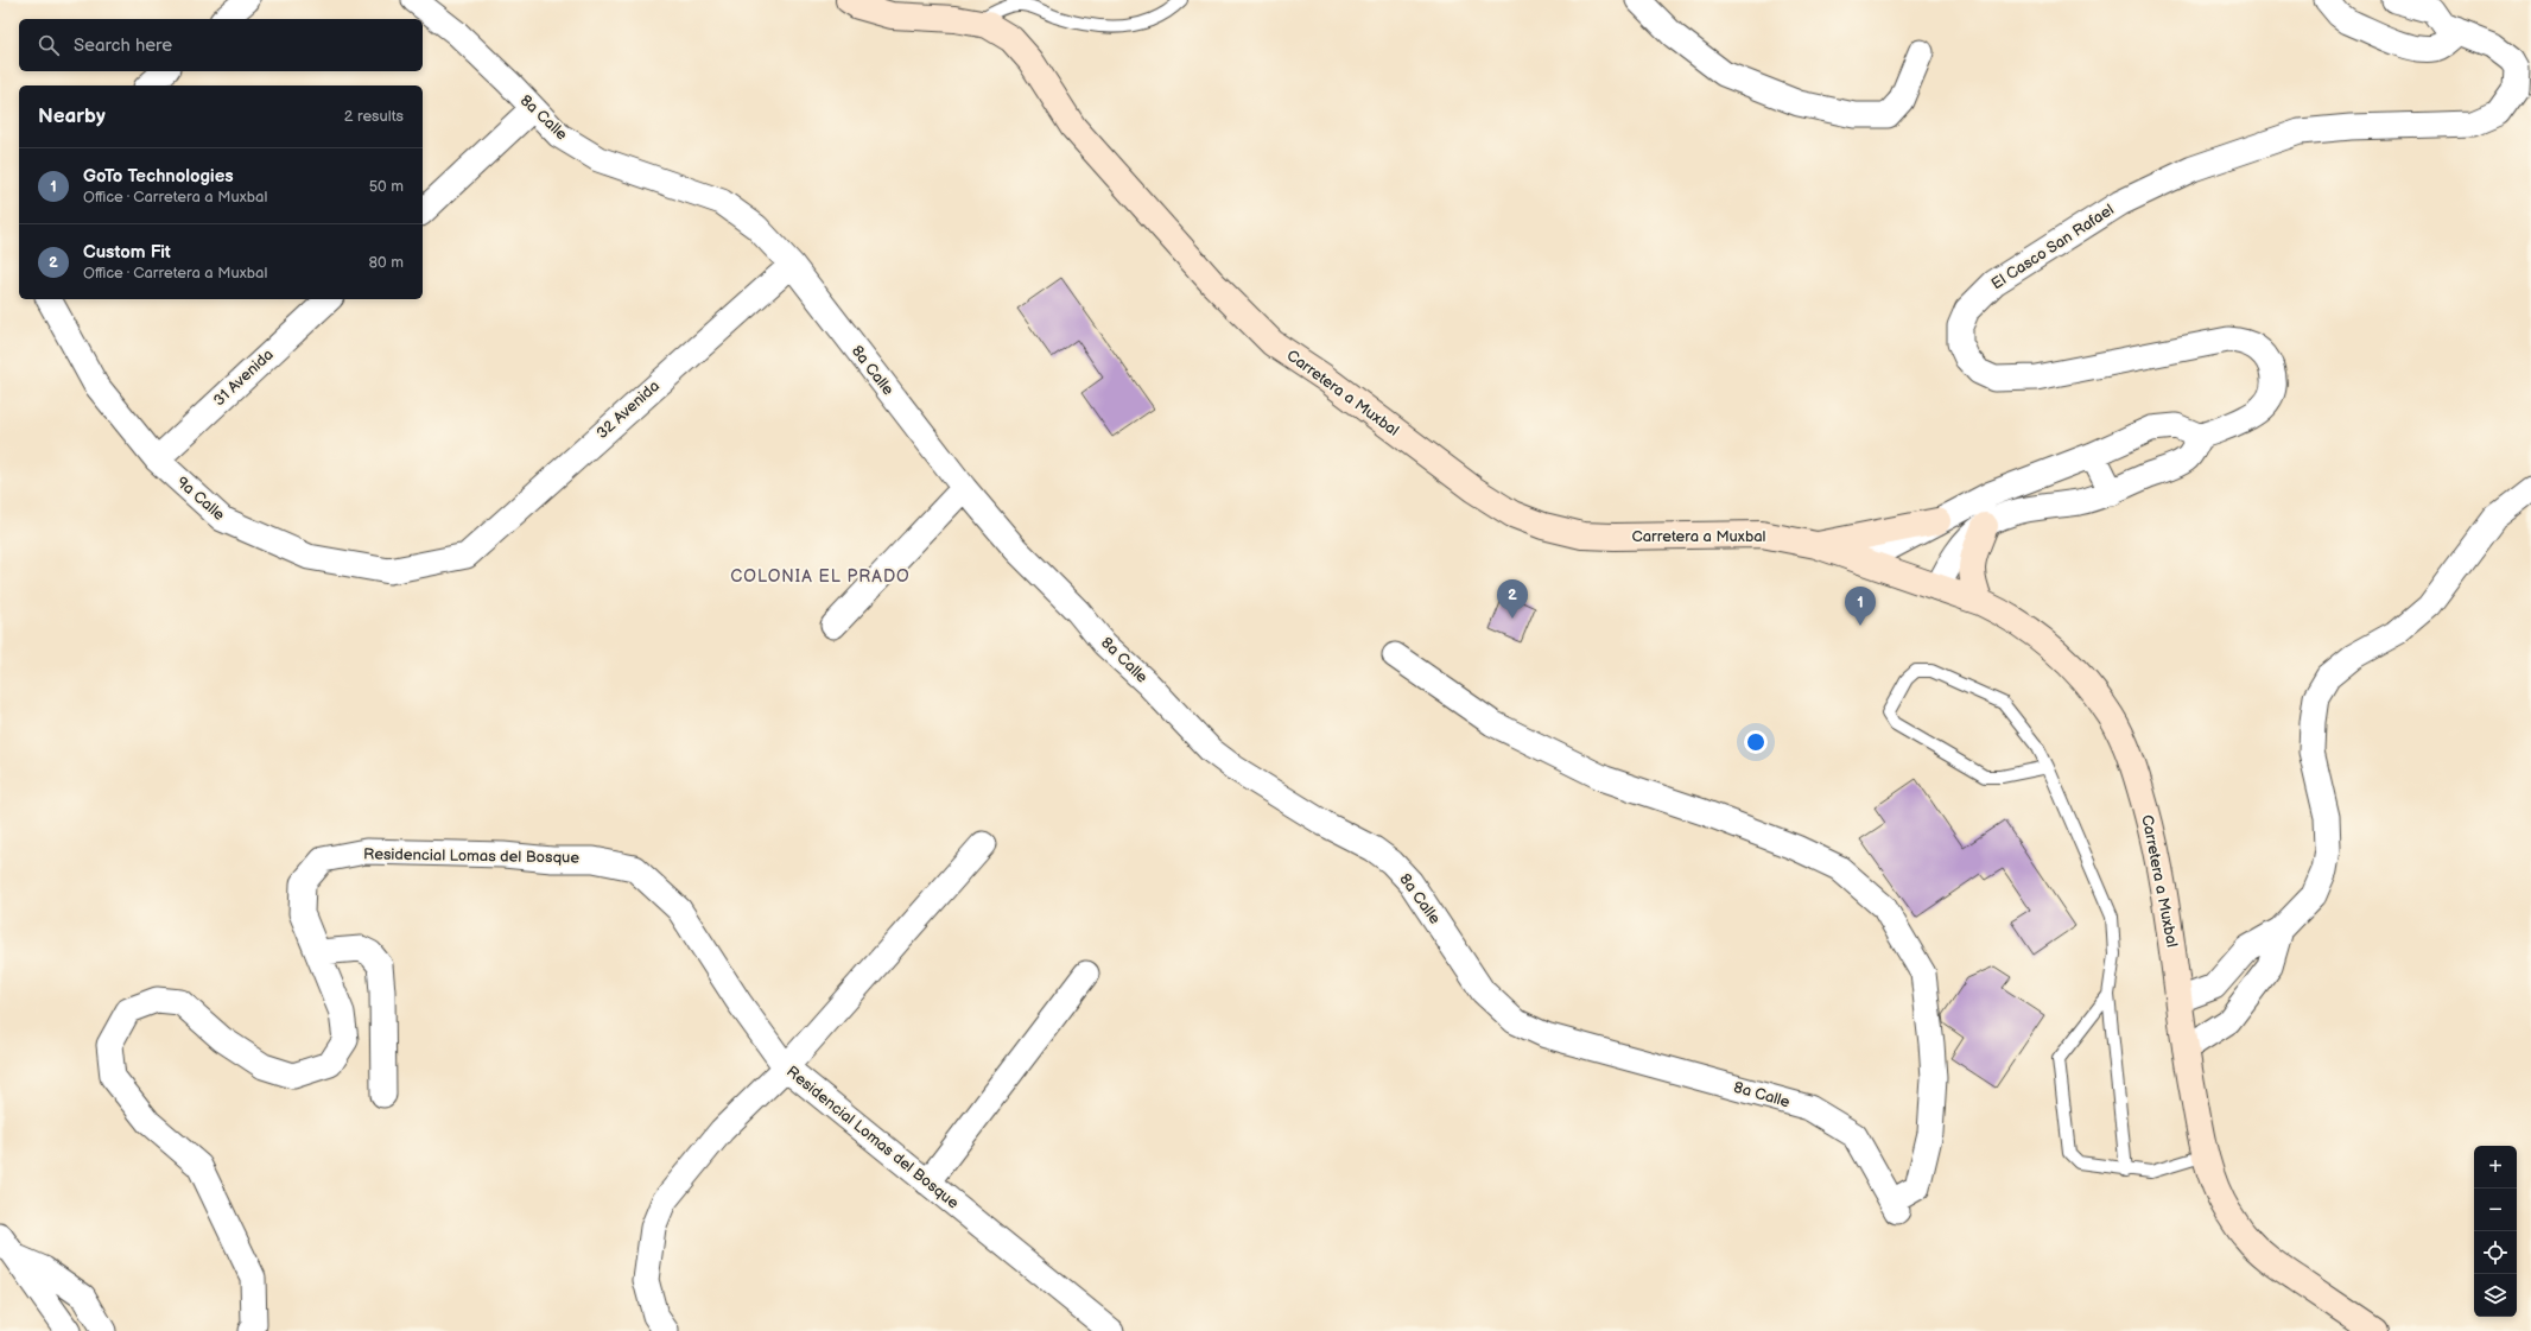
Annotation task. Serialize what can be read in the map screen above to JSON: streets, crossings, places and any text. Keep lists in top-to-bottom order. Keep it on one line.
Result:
{"streets":{"main road":["Carretera a Muxbal"],"street":["8a Calle","El Casco San Rafael","31 Avenida","32 Avenida","9a Calle","Residencial Lomas del Bosque"]},"crossings":[["8a Calle","32 Avenida"],["31 Avenida","9a Calle"],["32 Avenida","9a Calle"]],"districts":["COLONIA EL PRADO"],"page":{"search":"Search here","heading":["Nearby","2 results"],"list":[{"mark":"1","name":"GoTo Technologies","note":"Office · Carretera a Muxbal","value":"50 m"},{"mark":"2","name":"Custom Fit","note":"Office · Carretera a Muxbal","value":"80 m"}],"pins":["2","1"],"map_buttons":["+","−"]}}
